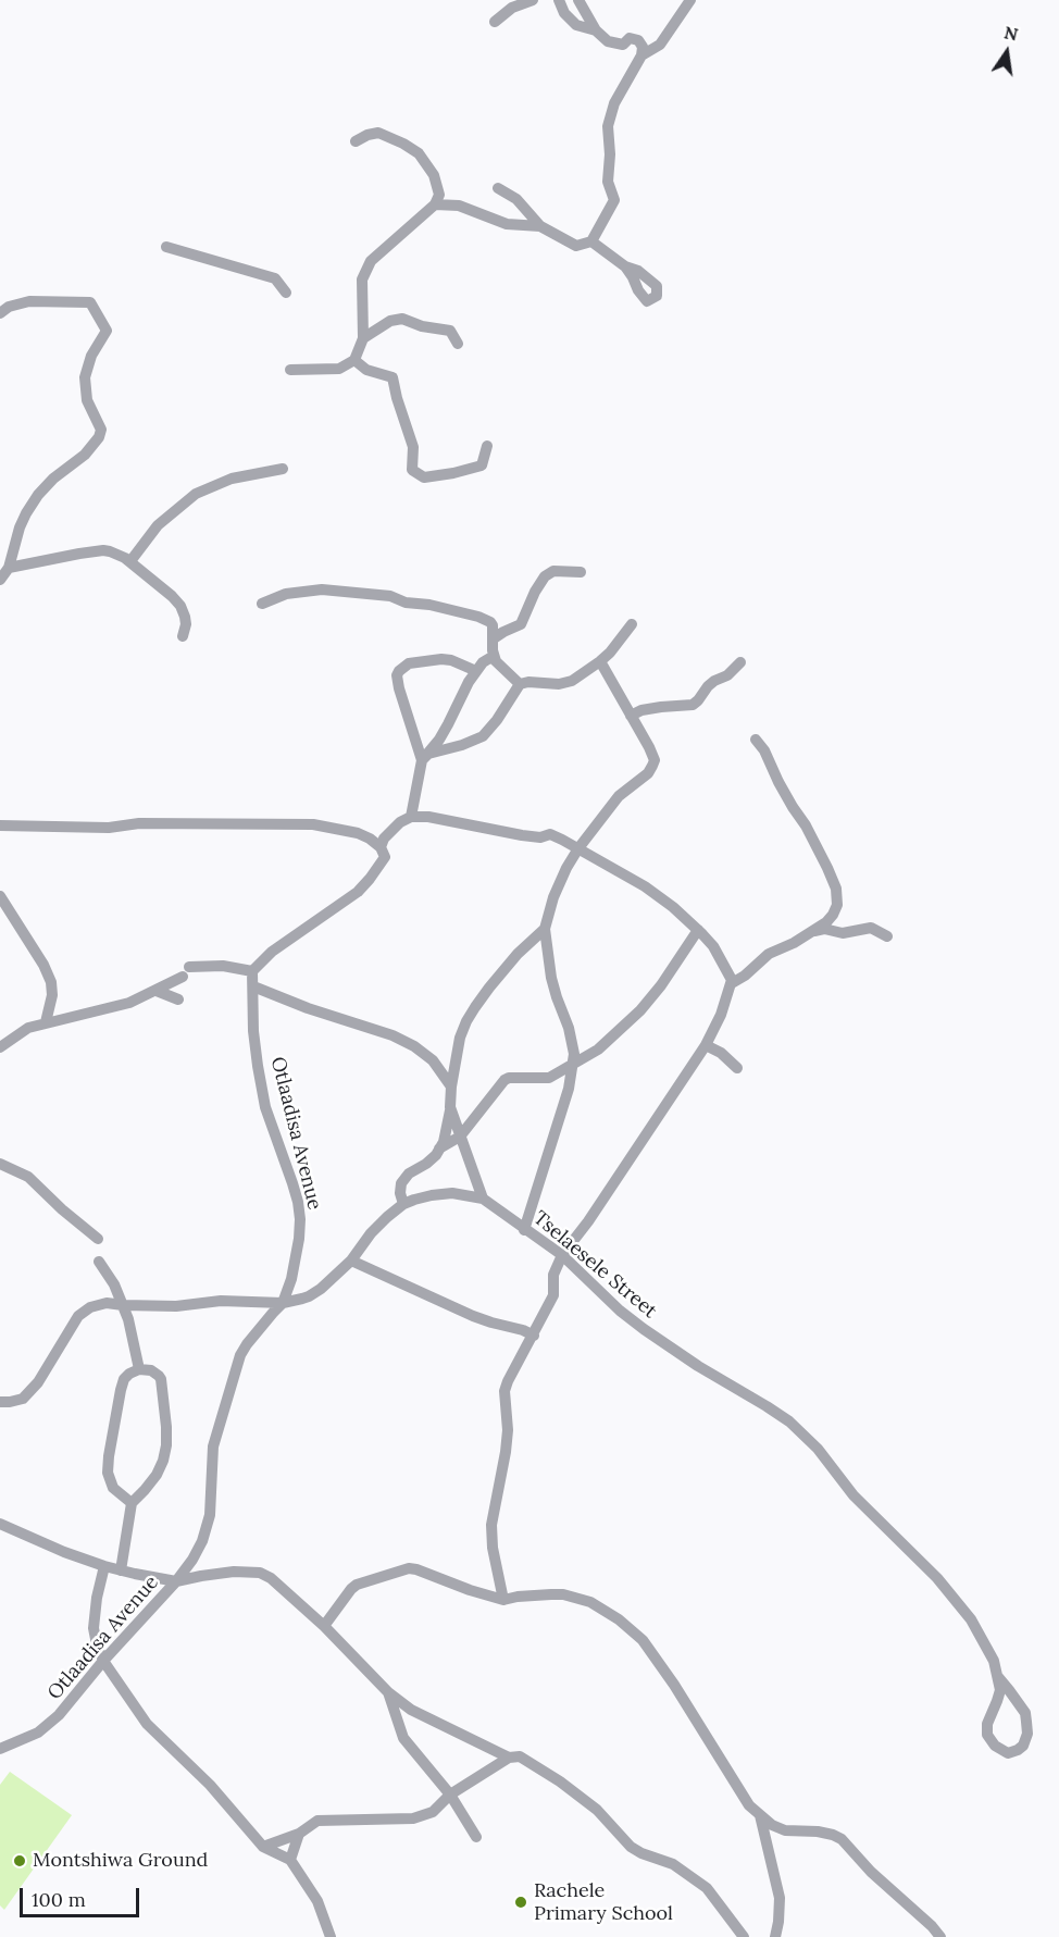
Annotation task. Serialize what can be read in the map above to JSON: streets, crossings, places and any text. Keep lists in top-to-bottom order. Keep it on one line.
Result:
{"streets":{"street":["Otlaadisa Avenue","Tselaesele Street"]},"crossings":[["Otlaadisa Avenue","Tselaesele Street"]],"places":["Montshiwa Ground","Rachele Primary School"],"scale_bar":"100 m","north":"top"}
